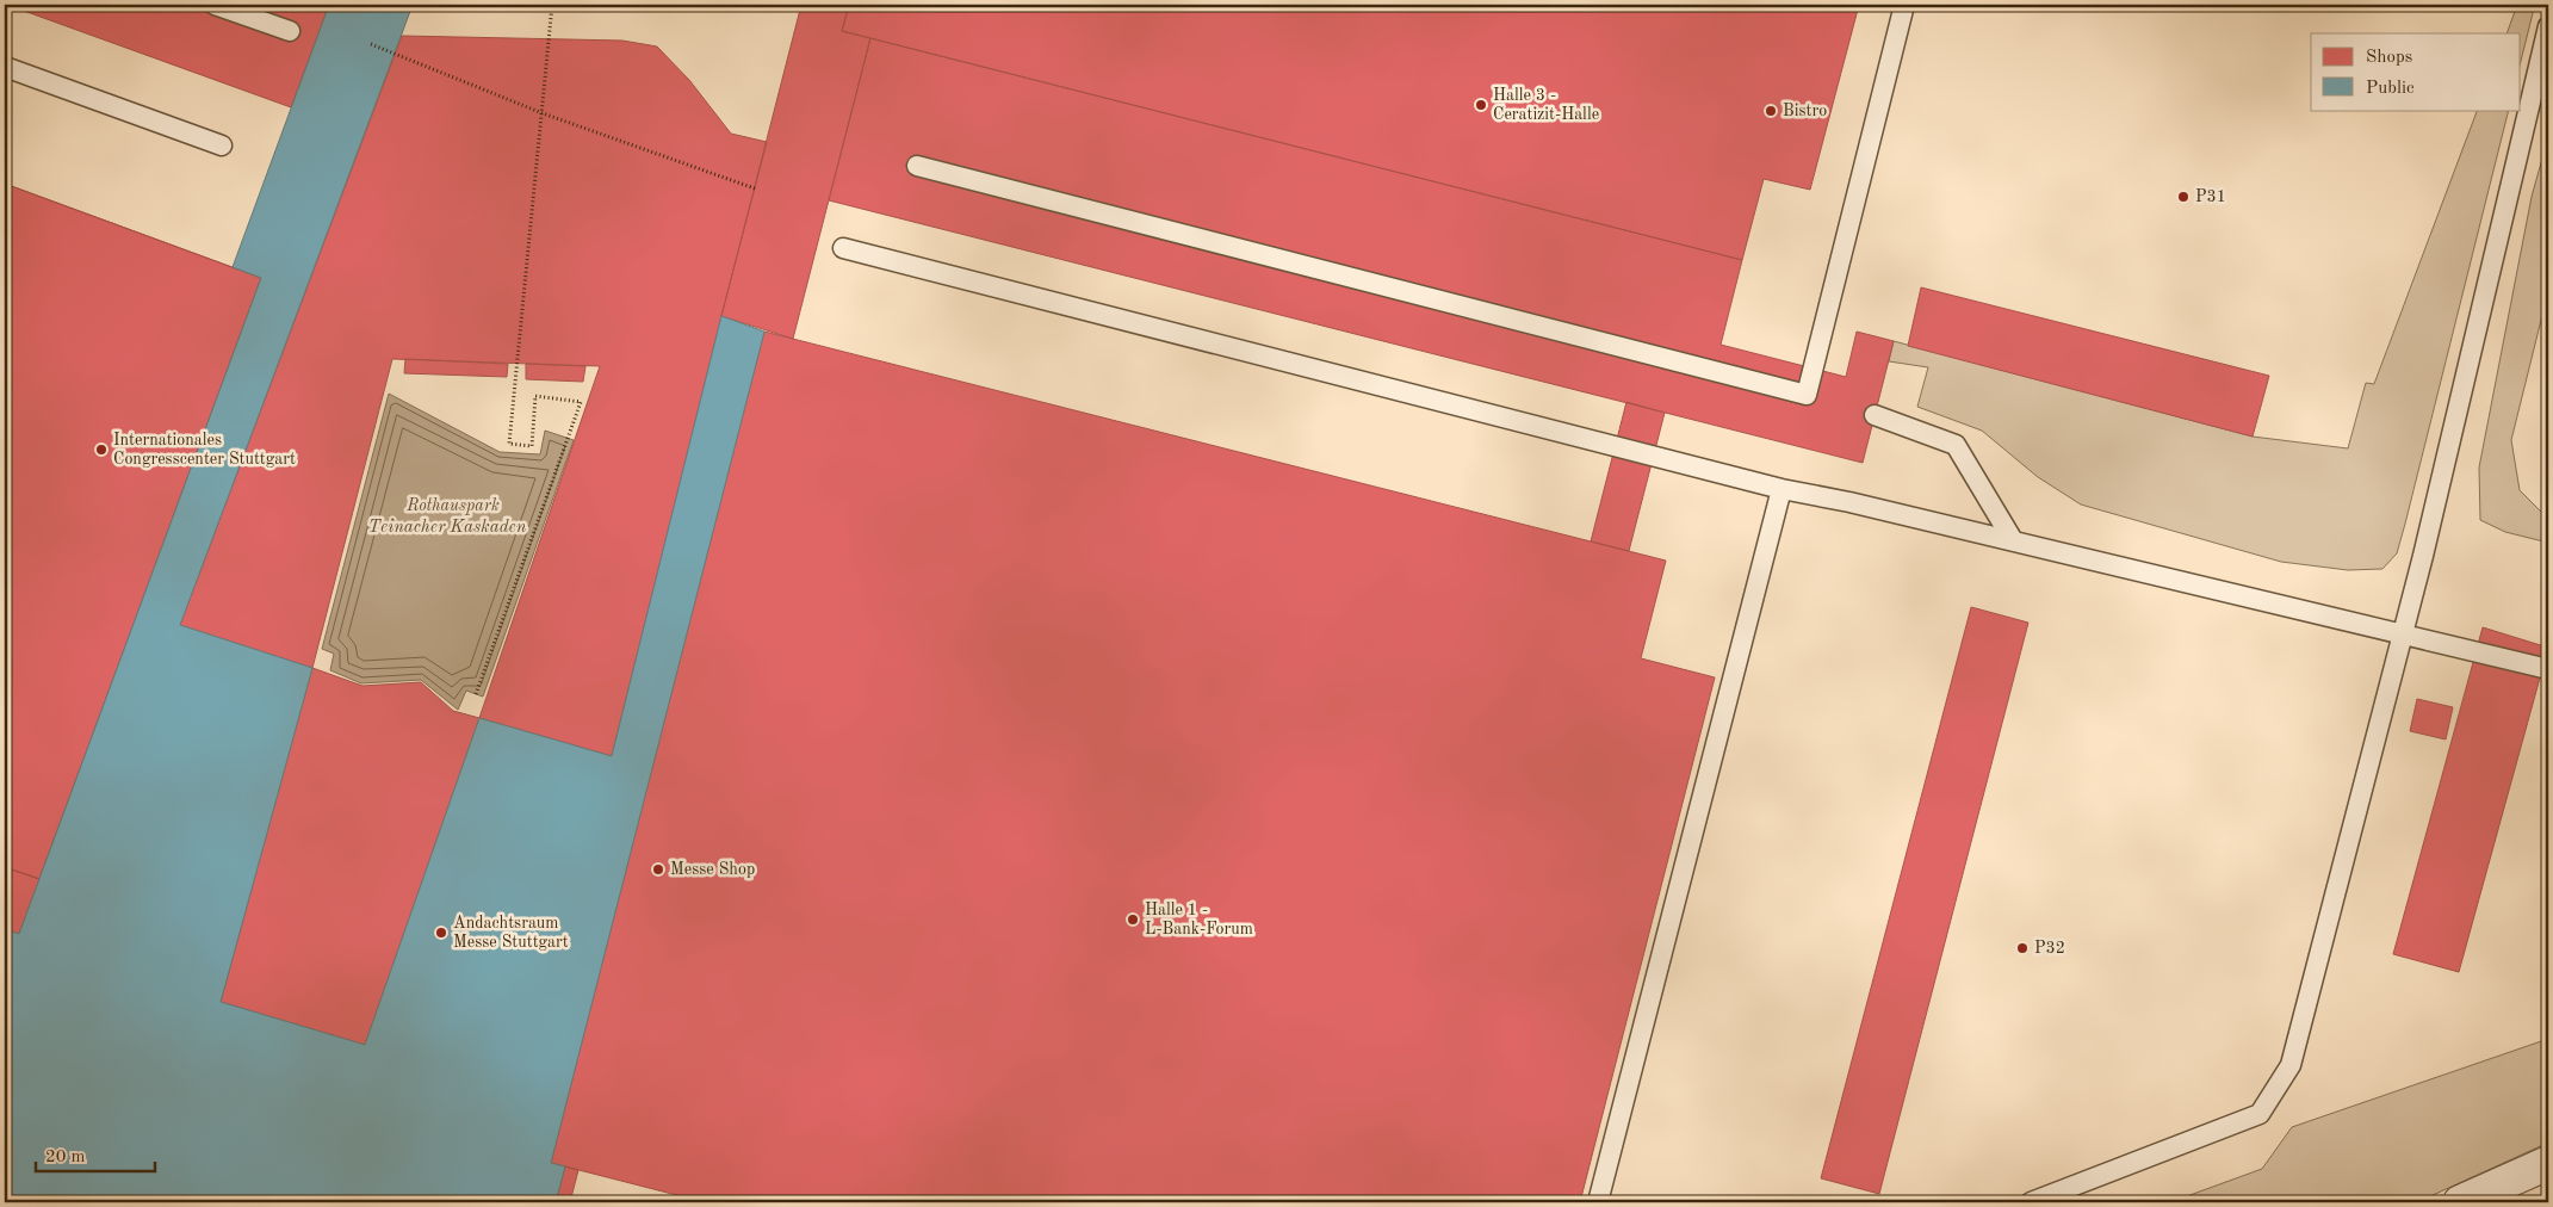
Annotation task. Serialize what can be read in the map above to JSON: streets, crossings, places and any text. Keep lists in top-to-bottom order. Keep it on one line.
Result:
{"water":["Teinacher Kaskaden"],"parks":["Rothauspark"],"places":["Halle 3 - Ceratizit-Halle","Bistro","P31","Internationales Congresscenter Stuttgart","Messe Shop","Halle 1 - L-Bank-Forum","Andachtsraum Messe Stuttgart","P32"],"legend":["Shops","Public"],"scale_bar":"20 m"}
